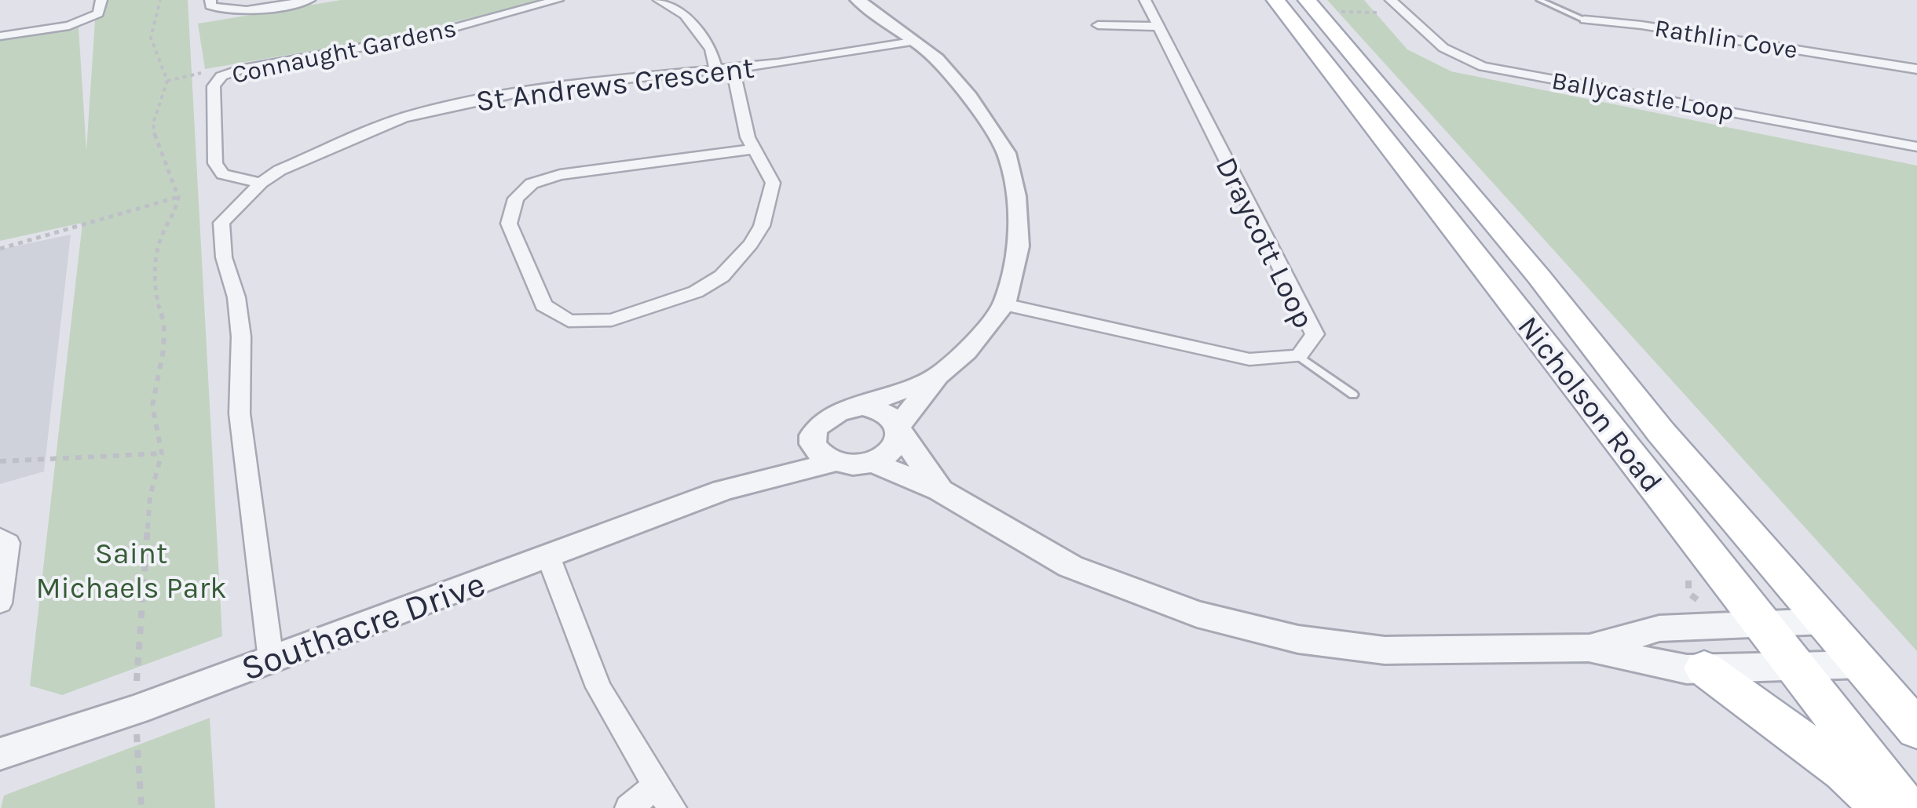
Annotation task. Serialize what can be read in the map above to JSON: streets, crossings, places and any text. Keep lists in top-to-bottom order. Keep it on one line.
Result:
{"streets":{"main road":["Nicholson Road"],"street":["Rathlin Cove","Connaught Gardens","St Andrews Crescent","Ballycastle Loop","Draycott Loop","Southacre Drive"]},"crossings":[["Connaught Gardens","St Andrews Crescent"],["St Andrews Crescent","Southacre Drive"]],"parks":["Saint Michaels Park"]}
